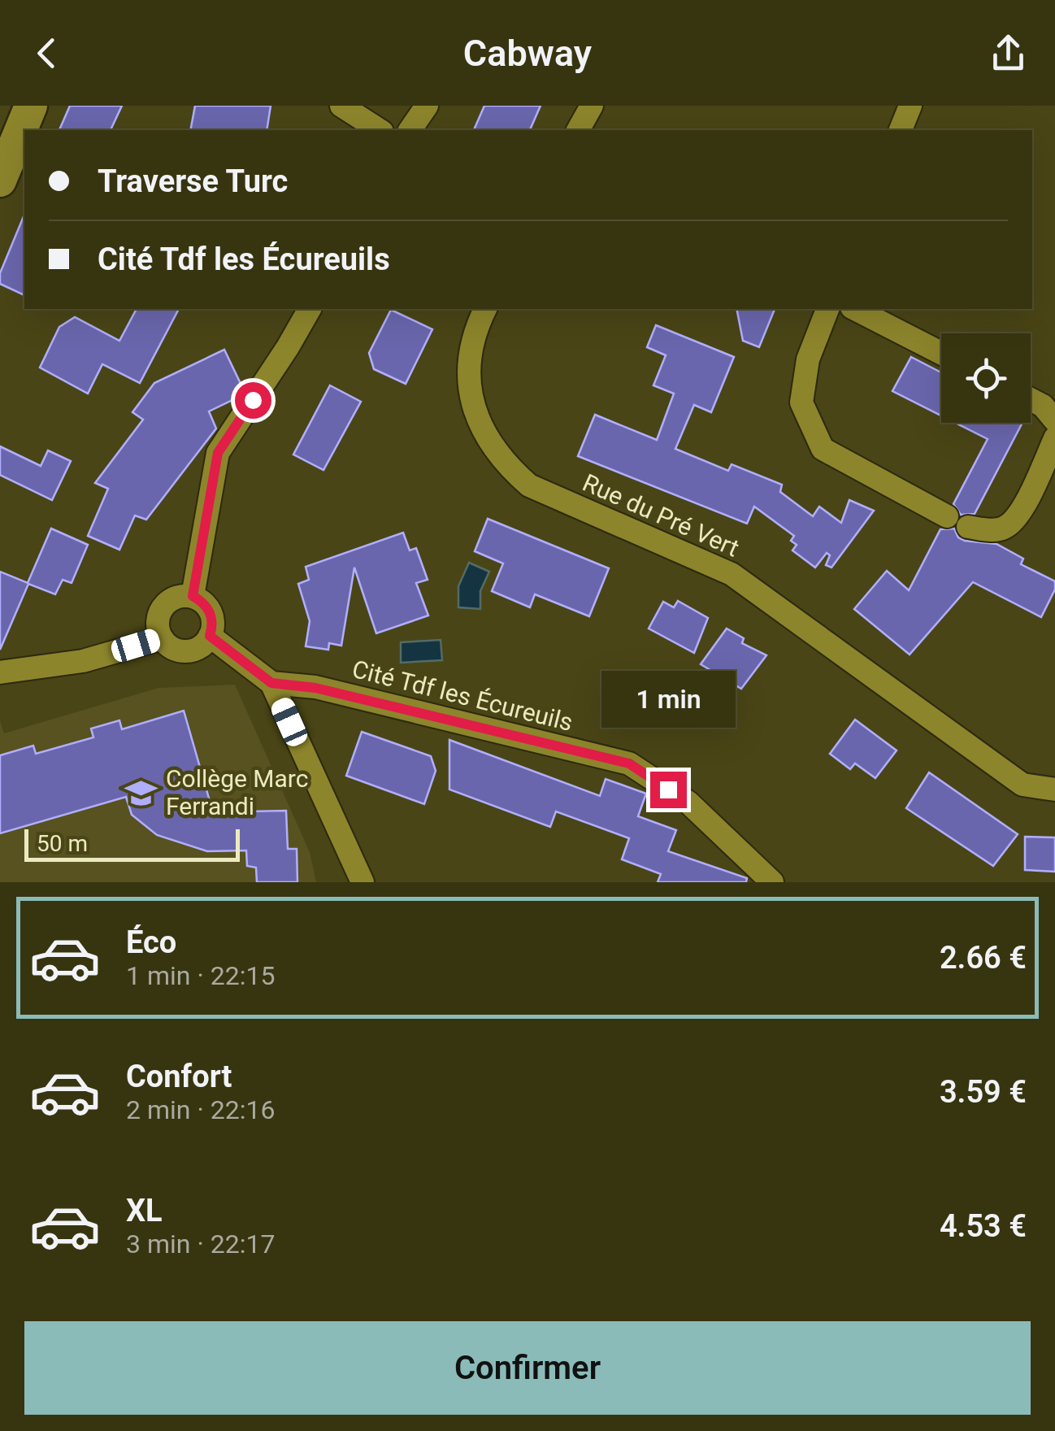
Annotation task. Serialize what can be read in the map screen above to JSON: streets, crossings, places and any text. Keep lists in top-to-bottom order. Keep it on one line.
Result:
{"streets":{"street":["Rue du Pré Vert","Cité Tdf les Écureuils"]},"places":{"school or university":["Collège Marc Ferrandi"]},"scale_bar":"50 m","page":{"header":"Cabway","banner":["Traverse Turc","Cité Tdf les Écureuils"],"bubble":"1 min","scale":"50 m","list":[{"name":"Éco","note":"1 min · 22:15","value":"2.66 €"},{"name":"Confort","note":"2 min · 22:16","value":"3.59 €"},{"name":"XL","note":"3 min · 22:17","value":"4.53 €"}],"buttons":"Confirmer"}}
